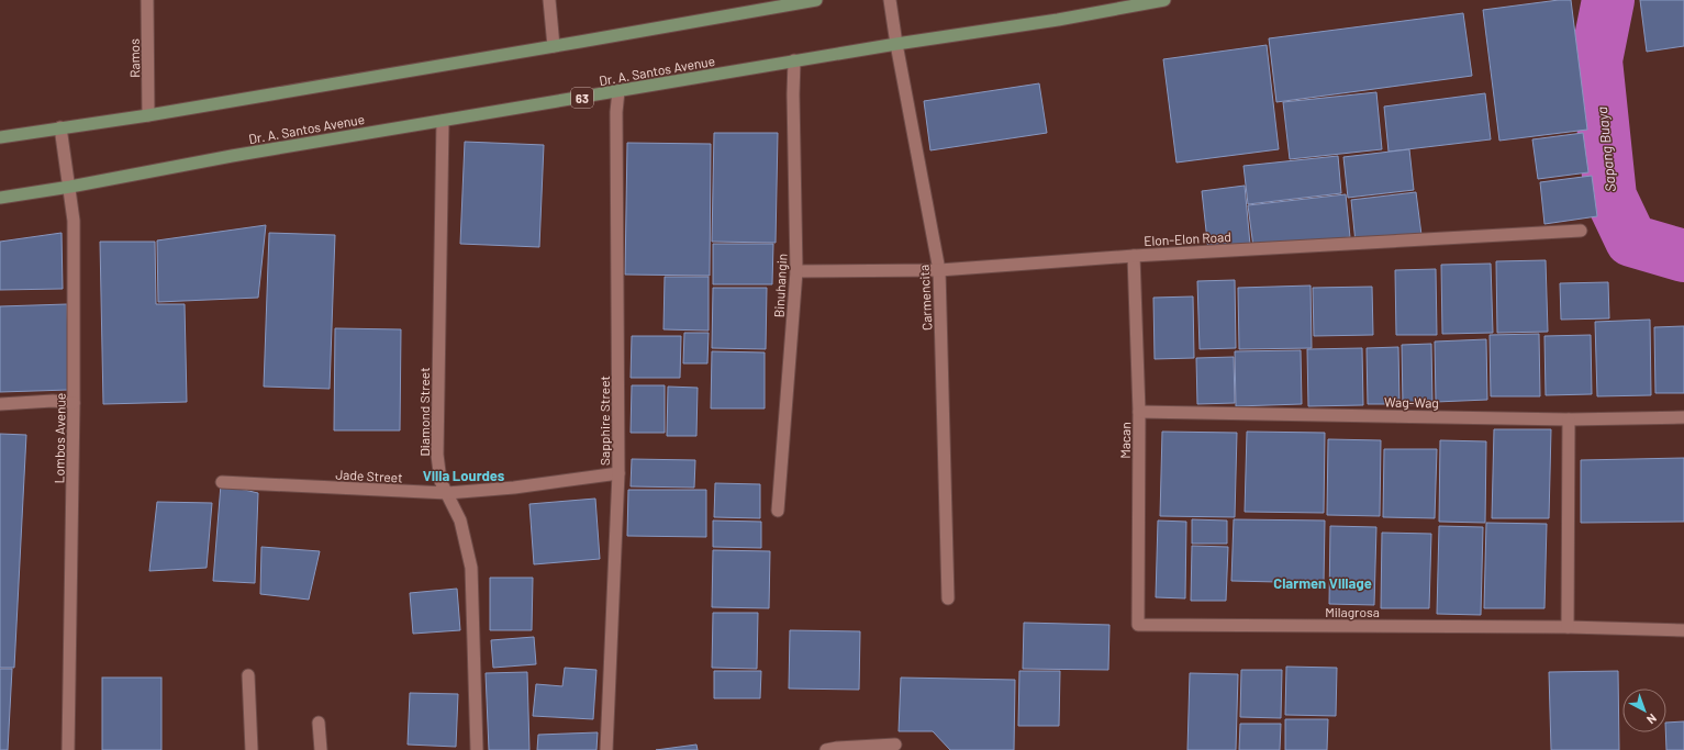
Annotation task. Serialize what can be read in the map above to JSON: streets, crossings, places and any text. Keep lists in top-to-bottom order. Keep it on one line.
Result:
{"streets":{"main road":["Dr. A. Santos Avenue","63"],"street":["Ramos","Elon-Elon Road","Binuhangin","Carmencita","Wag-Wag","Diamond Street","Sapphire Street","Lombos Avenue","Macan","Jade Street","Milagrosa"]},"crossings":[["Dr. A. Santos Avenue","Binuhangin"],["Dr. A. Santos Avenue","Carmencita"],["Dr. A. Santos Avenue","Diamond Street"],["Dr. A. Santos Avenue","Sapphire Street"],["Dr. A. Santos Avenue","Lombos Avenue"],["Elon-Elon Road","Binuhangin"],["Elon-Elon Road","Carmencita"],["Elon-Elon Road","Macan"],["Wag-Wag","Macan"],["Diamond Street","Jade Street"],["Sapphire Street","Jade Street"],["Macan","Milagrosa"]],"districts":["Villa Lourdes","Clarmen Village"],"water":["Sapang Buaya"],"north":"bottom right"}
